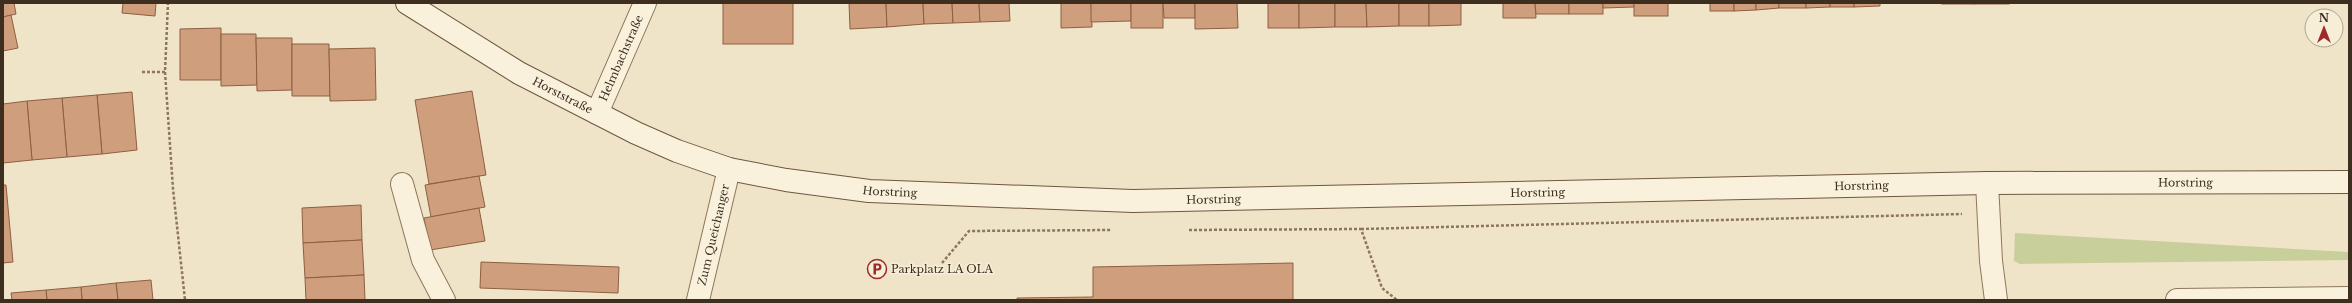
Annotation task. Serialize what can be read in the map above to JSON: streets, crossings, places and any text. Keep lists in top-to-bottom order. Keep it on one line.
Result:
{"streets":{"street":["Helmbachstraße","Horststraße","Horstring","Zum Queichanger"]},"crossings":[["Helmbachstraße","Horststraße"],["Horststraße","Horstring"],["Horststraße","Zum Queichanger"],["Horstring","Zum Queichanger"]],"places":{"parking":["Parkplatz LA OLA"]},"north":"top"}
